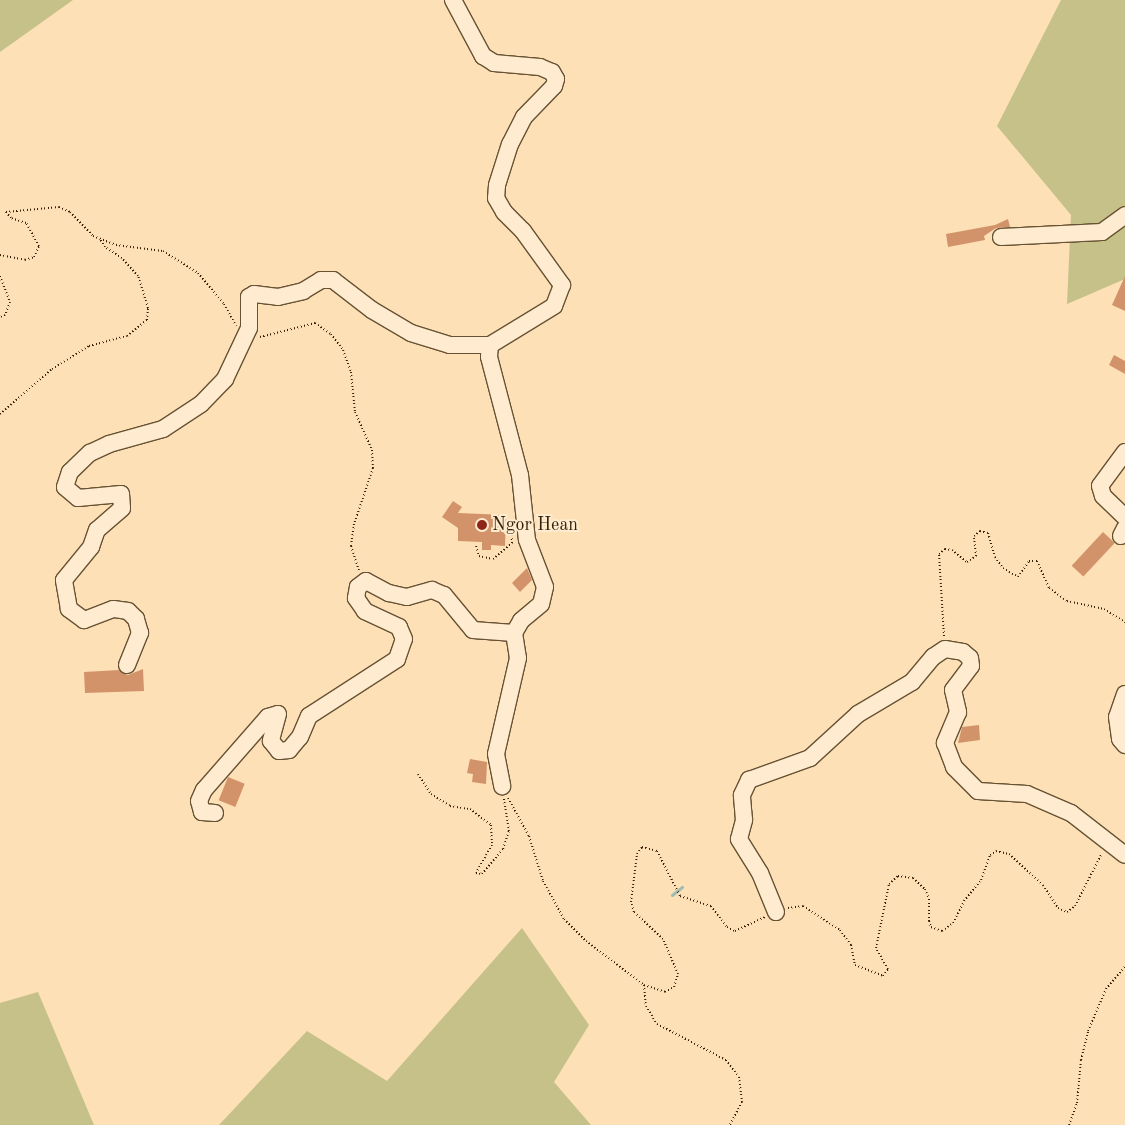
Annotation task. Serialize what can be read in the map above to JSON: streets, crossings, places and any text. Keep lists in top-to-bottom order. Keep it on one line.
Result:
{"places":["Ngor Hean"]}
